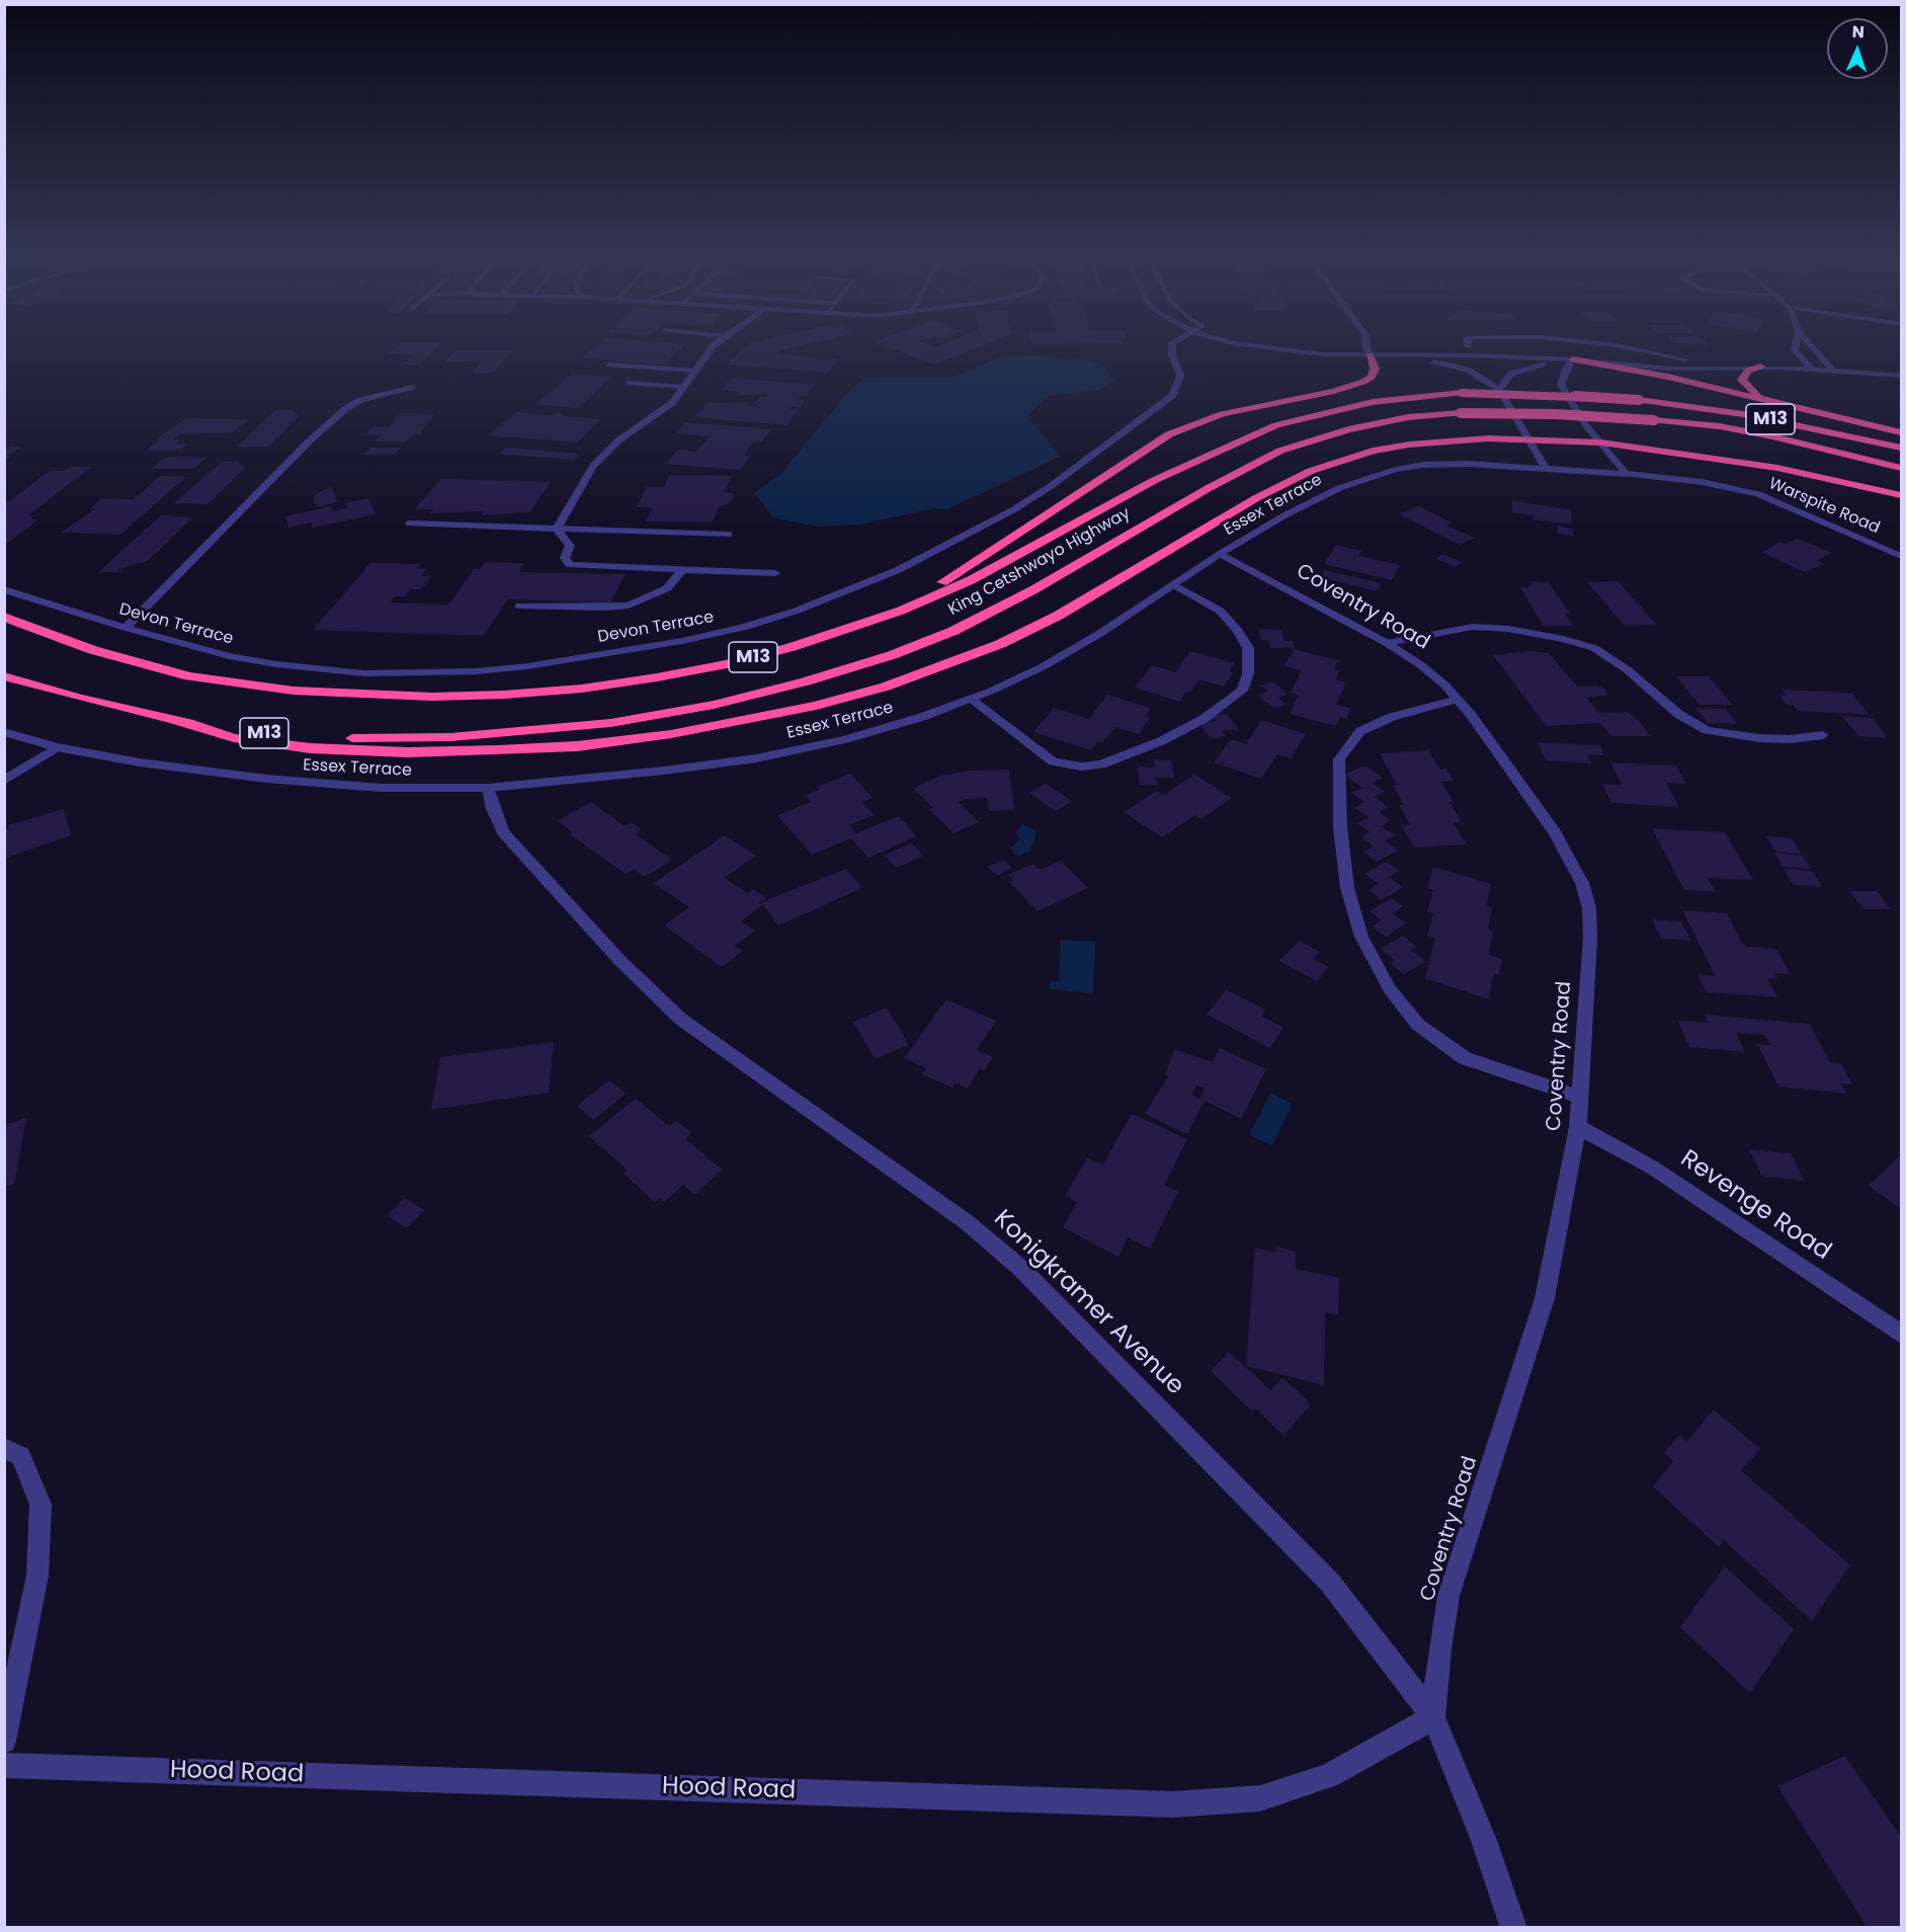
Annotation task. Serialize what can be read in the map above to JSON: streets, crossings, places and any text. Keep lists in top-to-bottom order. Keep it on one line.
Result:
{"streets":{"highway":["M13","King Cetshwayo Highway"],"street":["Essex Terrace","Warspite Road","Coventry Road","Devon Terrace","Revenge Road","Konigkramer Avenue","Hood Road"]},"crossings":[["Essex Terrace","Warspite Road"],["Essex Terrace","Coventry Road"],["Essex Terrace","Konigkramer Avenue"],["Coventry Road","Revenge Road"],["Coventry Road","Konigkramer Avenue"],["Coventry Road","Hood Road"],["Konigkramer Avenue","Hood Road"]],"north":"top"}
